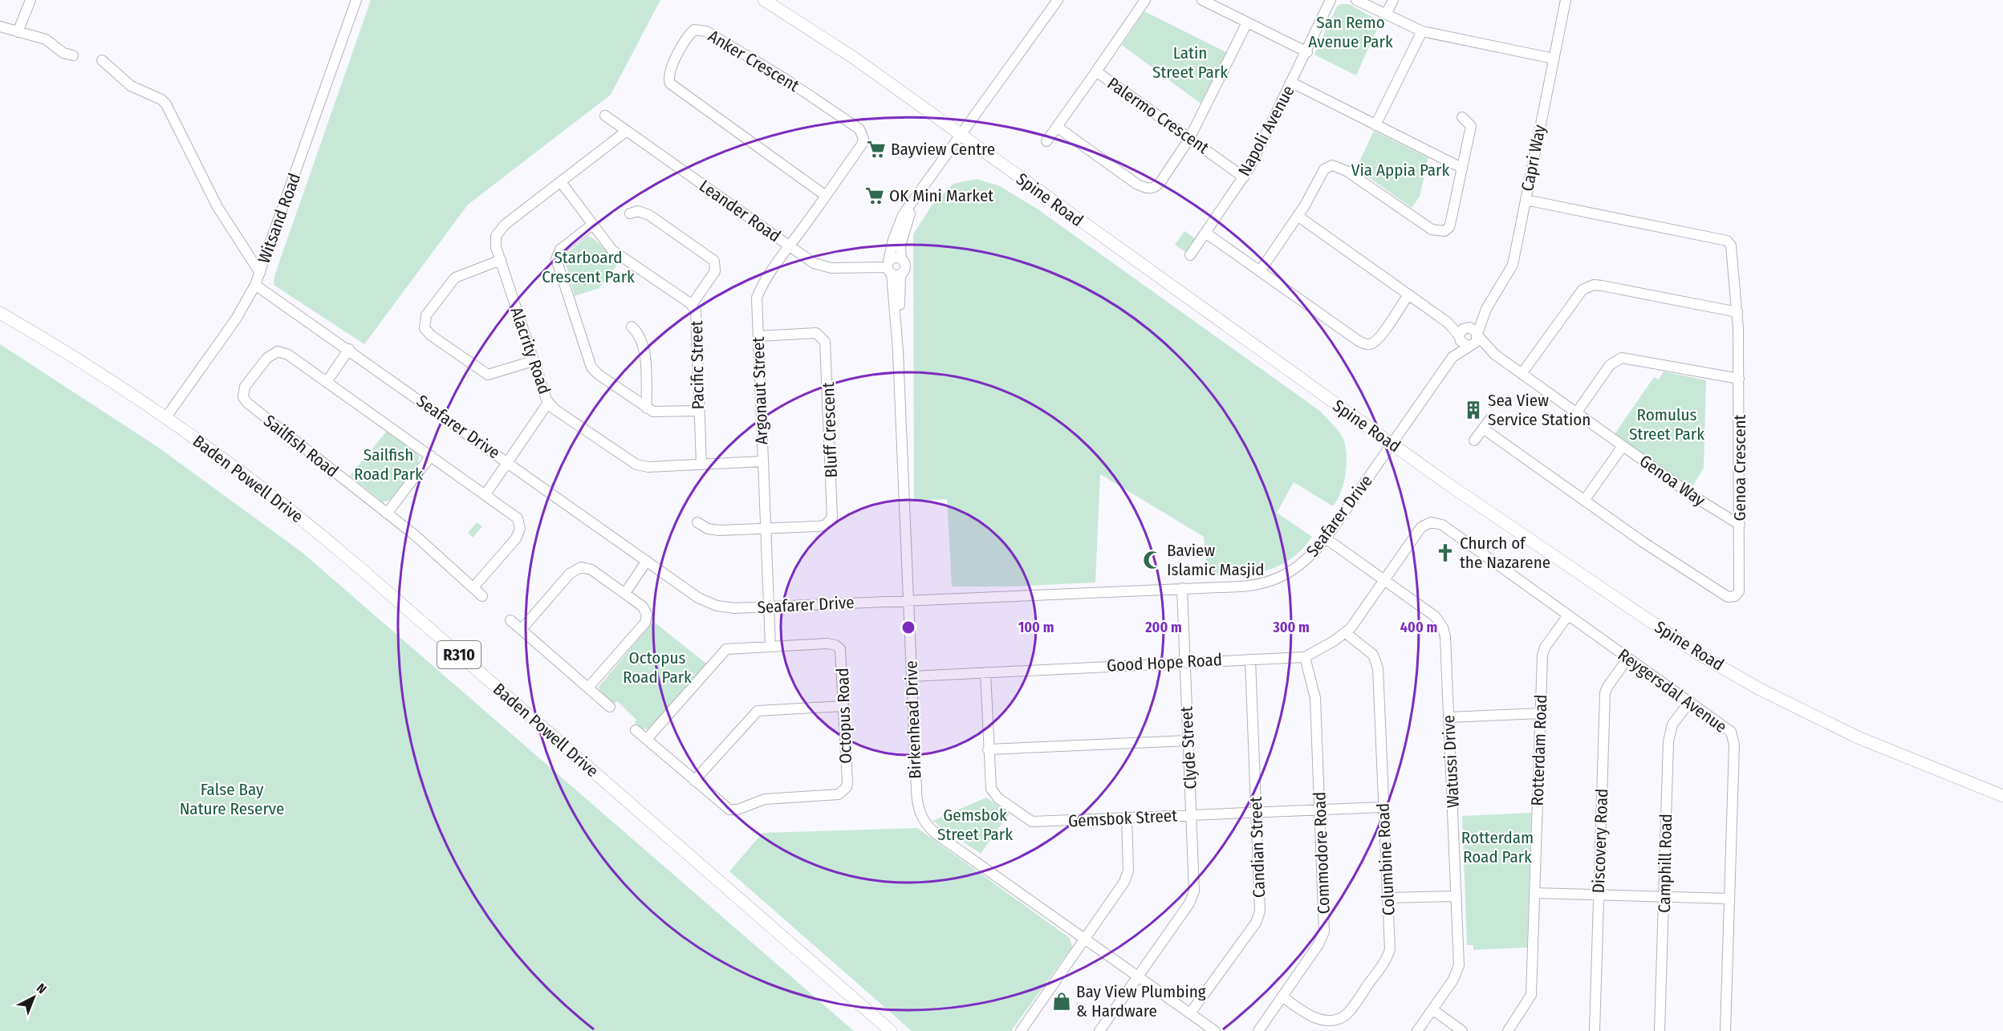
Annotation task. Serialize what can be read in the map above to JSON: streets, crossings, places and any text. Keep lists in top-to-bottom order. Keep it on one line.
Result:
{"streets":{"main road":["Spine Road","Baden Powell Drive","R310"],"street":["Anker Crescent","Palermo Crescent","Napoli Avenue","Capri Way","Leander Road","Witsand Road","Alacrity Road","Pacific Street","Argonaut Street","Seafarer Drive","Bluff Crescent","Sailfish Road","Genoa Crescent","Genoa Way","Good Hope Road","Reygersdal Avenue","Octopus Road","Birkenhead Drive","Clyde Street","Rotterdam Road","Watussi Drive","Gemsbok Street","Discovery Road","Candian Street","Commodore Road","Columbine Road","Camphill Road"]},"crossings":[["Anker Crescent","Argonaut Street"],["Palermo Crescent","Napoli Avenue"],["Capri Way","Spine Road"],["Capri Way","Seafarer Drive"],["Capri Way","Genoa Crescent"],["Capri Way","Genoa Way"],["Spine Road","Seafarer Drive"],["Spine Road","Birkenhead Drive"],["Leander Road","Alacrity Road"],["Leander Road","Argonaut Street"],["Leander Road","Birkenhead Drive"],["Witsand Road","Seafarer Drive"],["Witsand Road","Baden Powell Drive"],["Alacrity Road","Pacific Street"],["Alacrity Road","Argonaut Street"],["Argonaut Street","Seafarer Drive"],["Argonaut Street","Bluff Crescent"],["Argonaut Street","Octopus Road"],["Seafarer Drive","Birkenhead Drive"],["Seafarer Drive","Clyde Street"],["Seafarer Drive","Watussi Drive"],["Genoa Crescent","Genoa Way"],["Good Hope Road","Reygersdal Avenue"],["Good Hope Road","Birkenhead Drive"],["Good Hope Road","Clyde Street"],["Good Hope Road","Watussi Drive"],["Good Hope Road","Gemsbok Street"],["Good Hope Road","Candian Street"],["Good Hope Road","Commodore Road"],["Good Hope Road","Columbine Road"],["Reygersdal Avenue","Rotterdam Road"],["Reygersdal Avenue","Watussi Drive"],["Reygersdal Avenue","Discovery Road"],["Reygersdal Avenue","Camphill Road"],["Birkenhead Drive","Clyde Street"],["Clyde Street","Gemsbok Street"],["Gemsbok Street","Candian Street"],["Gemsbok Street","Commodore Road"],["Gemsbok Street","Columbine Road"],["Commodore Road","Columbine Road"]],"parks":["San Remo Avenue Park","Latin Street Park","Via Appia Park","Starboard Crescent Park","Romulus Street Park","Sailfish Road Park","Octopus Road Park","False Bay Nature Reserve","Gemsbok Street Park","Rotterdam Road Park"],"places":{"supermarket":["Bayview Centre","OK Mini Market"],"building":["Sea View Service Station"],"church":["Church of the Nazarene"],"mosque":["Baview Islamic Masjid"],"shop":["Bay View Plumbing & Hardware"]},"north":"top right","rings":["100 m","200 m","300 m","400 m"]}
